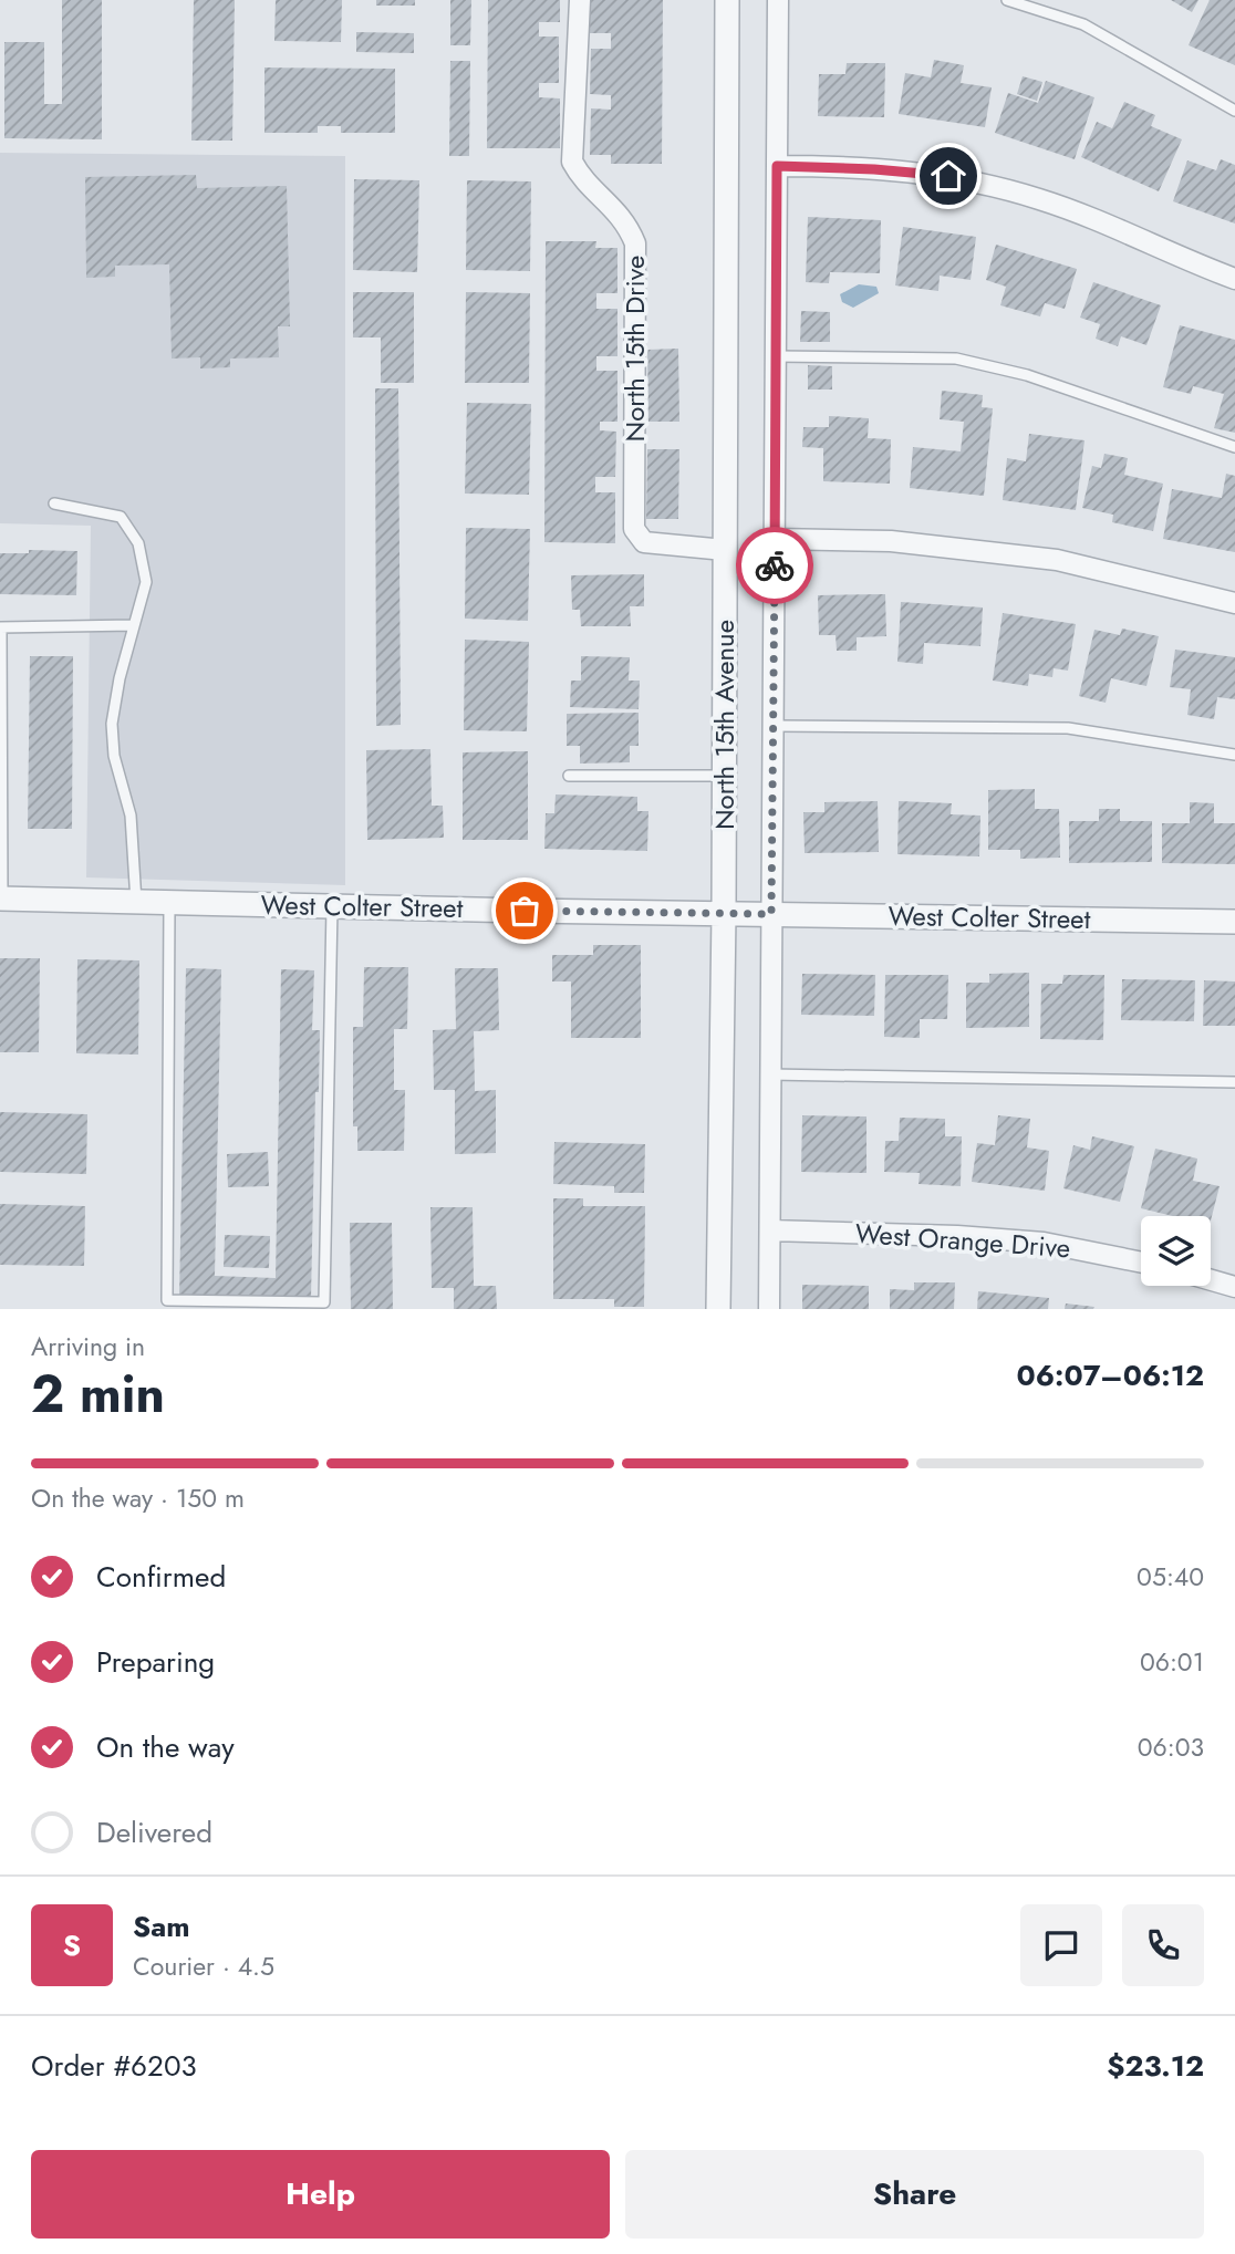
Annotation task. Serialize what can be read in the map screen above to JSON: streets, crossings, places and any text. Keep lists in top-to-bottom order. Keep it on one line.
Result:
{"streets":{"street":["North 15th Drive","North 15th Avenue","West Colter Street","West Orange Drive"]},"crossings":[["North 15th Drive","North 15th Avenue"],["North 15th Avenue","West Colter Street"],["North 15th Avenue","West Orange Drive"]],"page":{"heading":["2 min","Arriving in","06:07–06:12"],"panel":["Sam","Courier · 4.5","Order #6203","$23.12"],"bar":"On the way · 150 m","list":[["Confirmed","05:40"],["Preparing","06:01"],["On the way","06:03"],"Delivered"],"round":"S","buttons":["Help","Share"]}}
